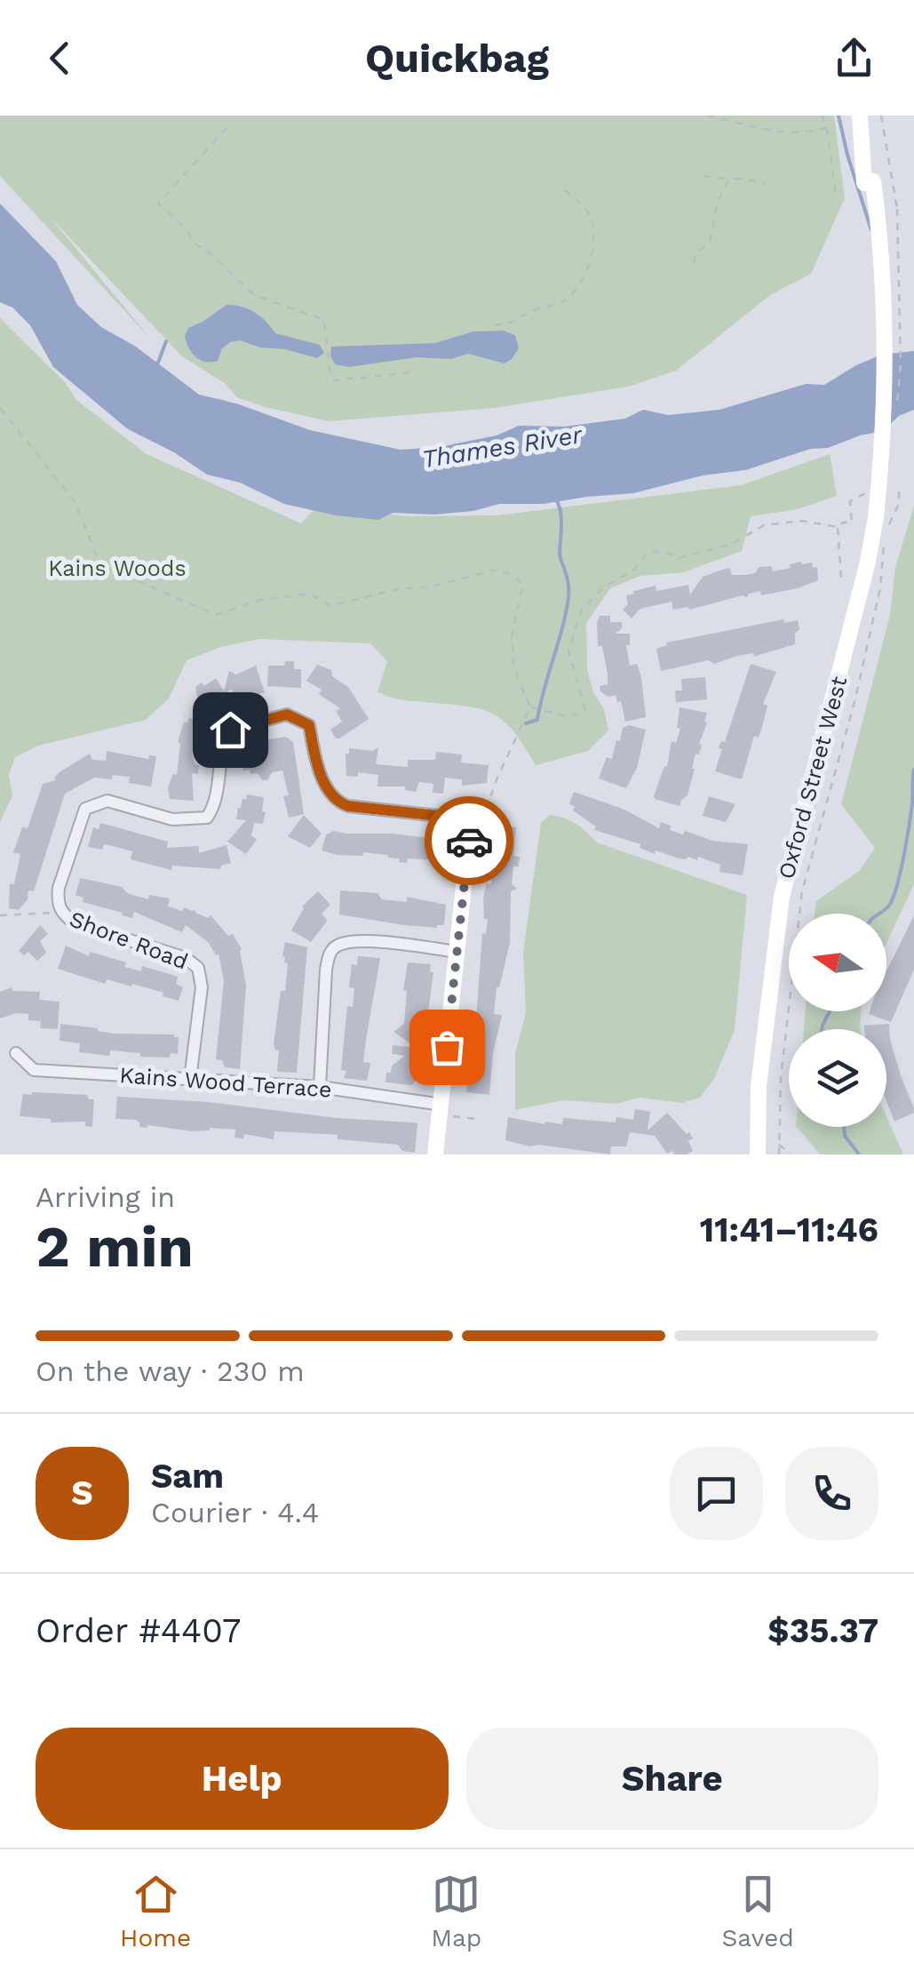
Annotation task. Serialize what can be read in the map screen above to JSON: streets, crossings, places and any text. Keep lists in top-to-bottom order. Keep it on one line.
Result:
{"streets":{"main road":["Oxford Street West"],"street":["Shore Road","Kains Wood Terrace"]},"crossings":[["Shore Road","Kains Wood Terrace"]],"water":["Thames River"],"parks":["Kains Woods"],"north":"left","page":{"header":"Quickbag","heading":["2 min","Arriving in","11:41–11:46"],"panel":["Sam","Courier · 4.4","Order #4407","$35.37"],"bar":"On the way · 230 m","round":"S","buttons":["Help","Share"],"tabs":["Home","Map","Saved"]}}
